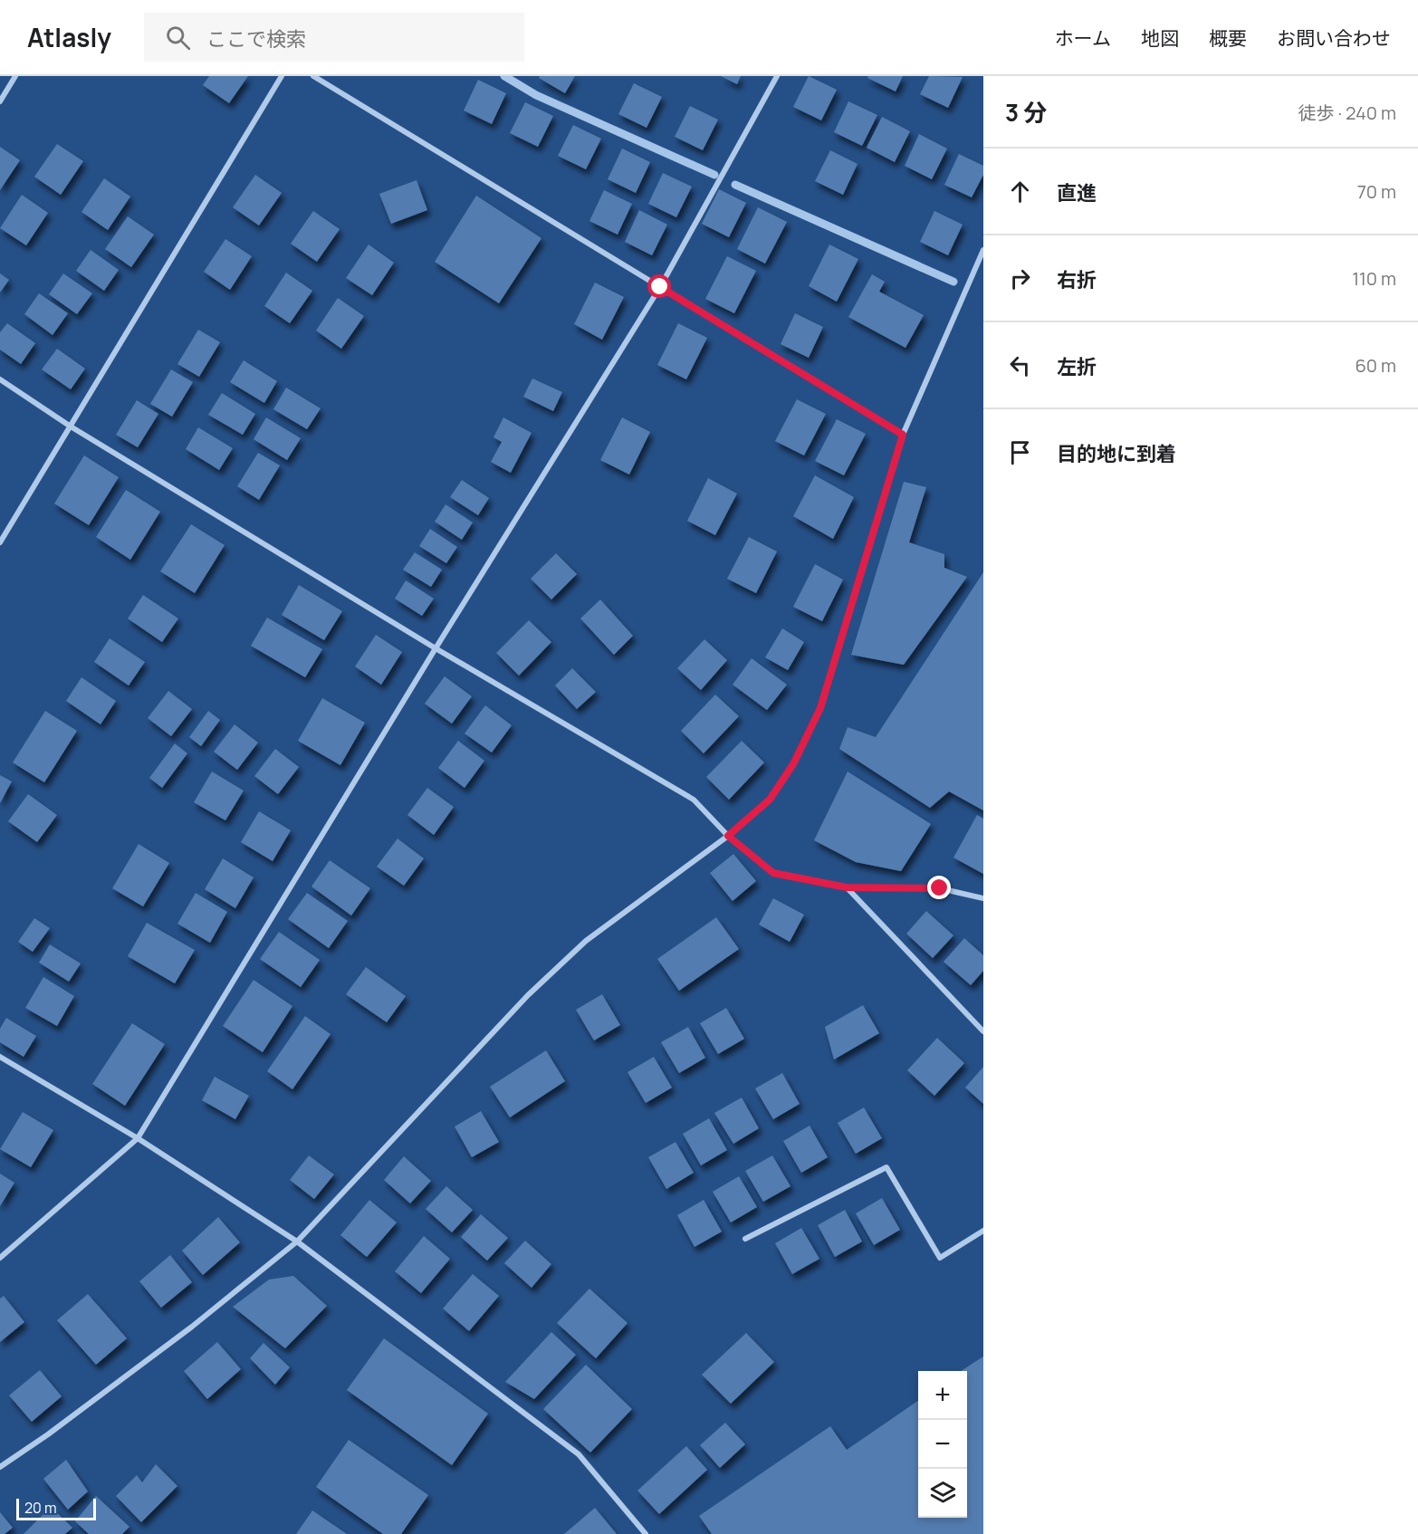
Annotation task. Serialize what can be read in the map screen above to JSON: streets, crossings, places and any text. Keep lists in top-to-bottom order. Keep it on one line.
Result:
{"scale_bar":"20 m","page":{"header":"Atlasly","search":"ここで検索","nav":["ホーム","地図","概要","お問い合わせ"],"heading":["3 分","徒歩 · 240 m"],"list":[["直進","70 m"],["右折","110 m"],["左折","60 m"],"目的地に到着"],"map_buttons":["+","−"],"scale":"20 m"}}
